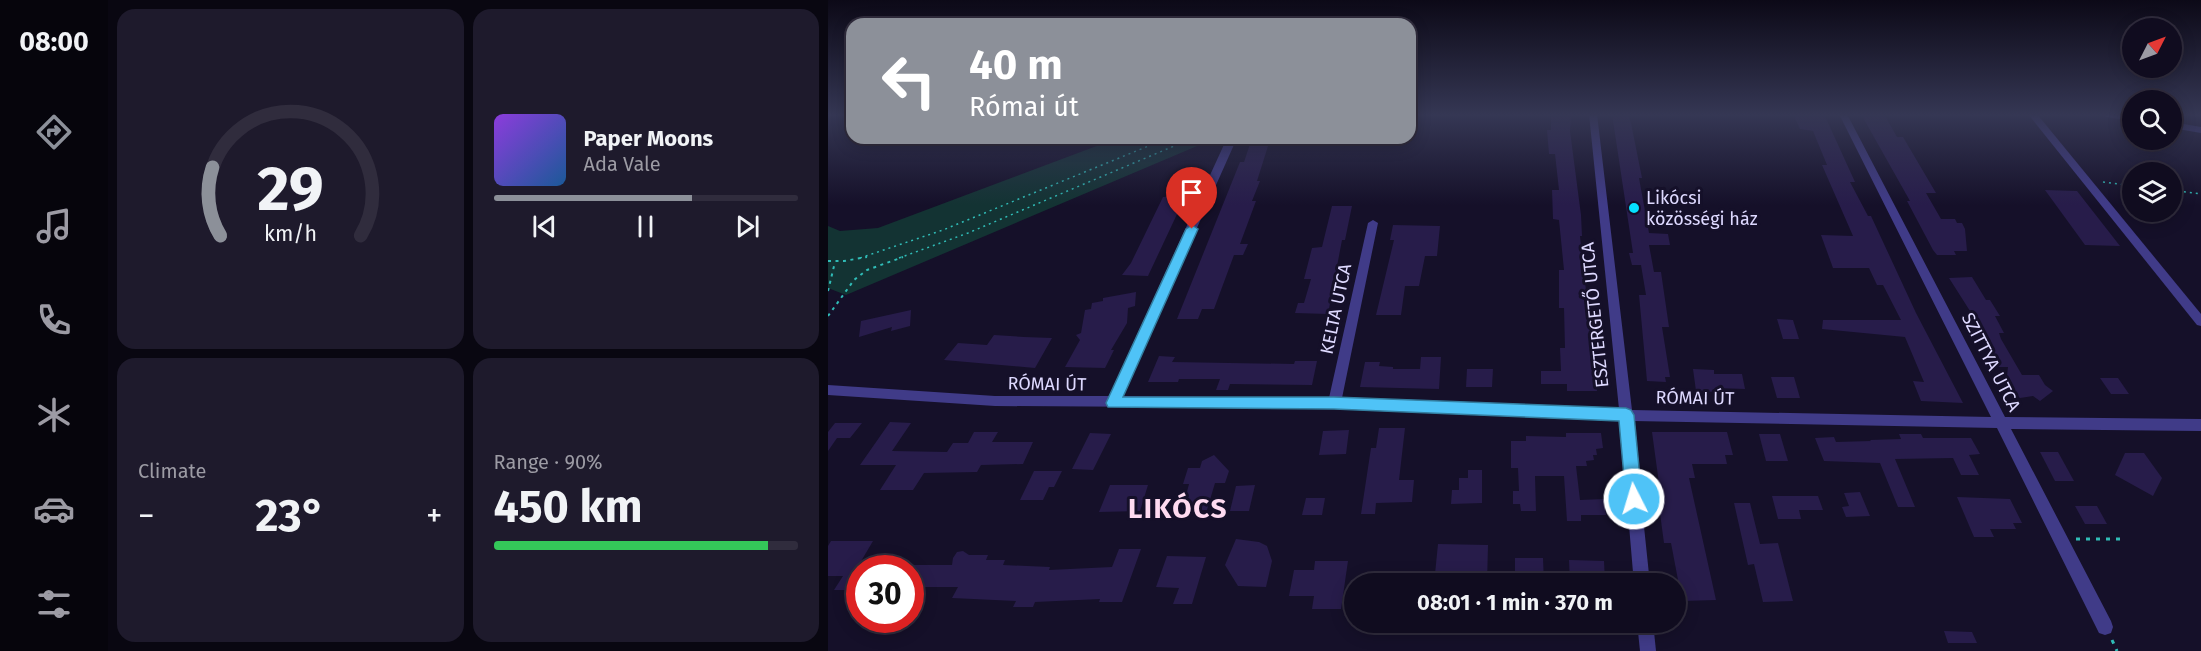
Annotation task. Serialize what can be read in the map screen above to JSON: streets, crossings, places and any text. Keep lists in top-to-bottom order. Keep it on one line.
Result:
{"streets":{"street":["KELTA UTCA","ESZTERGETŐ UTCA","SZITTYA UTCA","RÓMAI ÚT"]},"crossings":[["KELTA UTCA","RÓMAI ÚT"],["ESZTERGETŐ UTCA","RÓMAI ÚT"],["SZITTYA UTCA","RÓMAI ÚT"]],"districts":["LIKÓCS"],"places":["Likócsi közösségi ház"],"north":"top right","page":{"tabs":"08:00","turn":["40 m","Római út"],"song":["Paper Moons","Ada Vale"],"tile":["Climate",["Range · 90%","450 km"]],"heat":["−","23°","+"],"limit":"30","trip":"08:01 · 1 min · 370 m","gauge":["29","km/h"]}}
